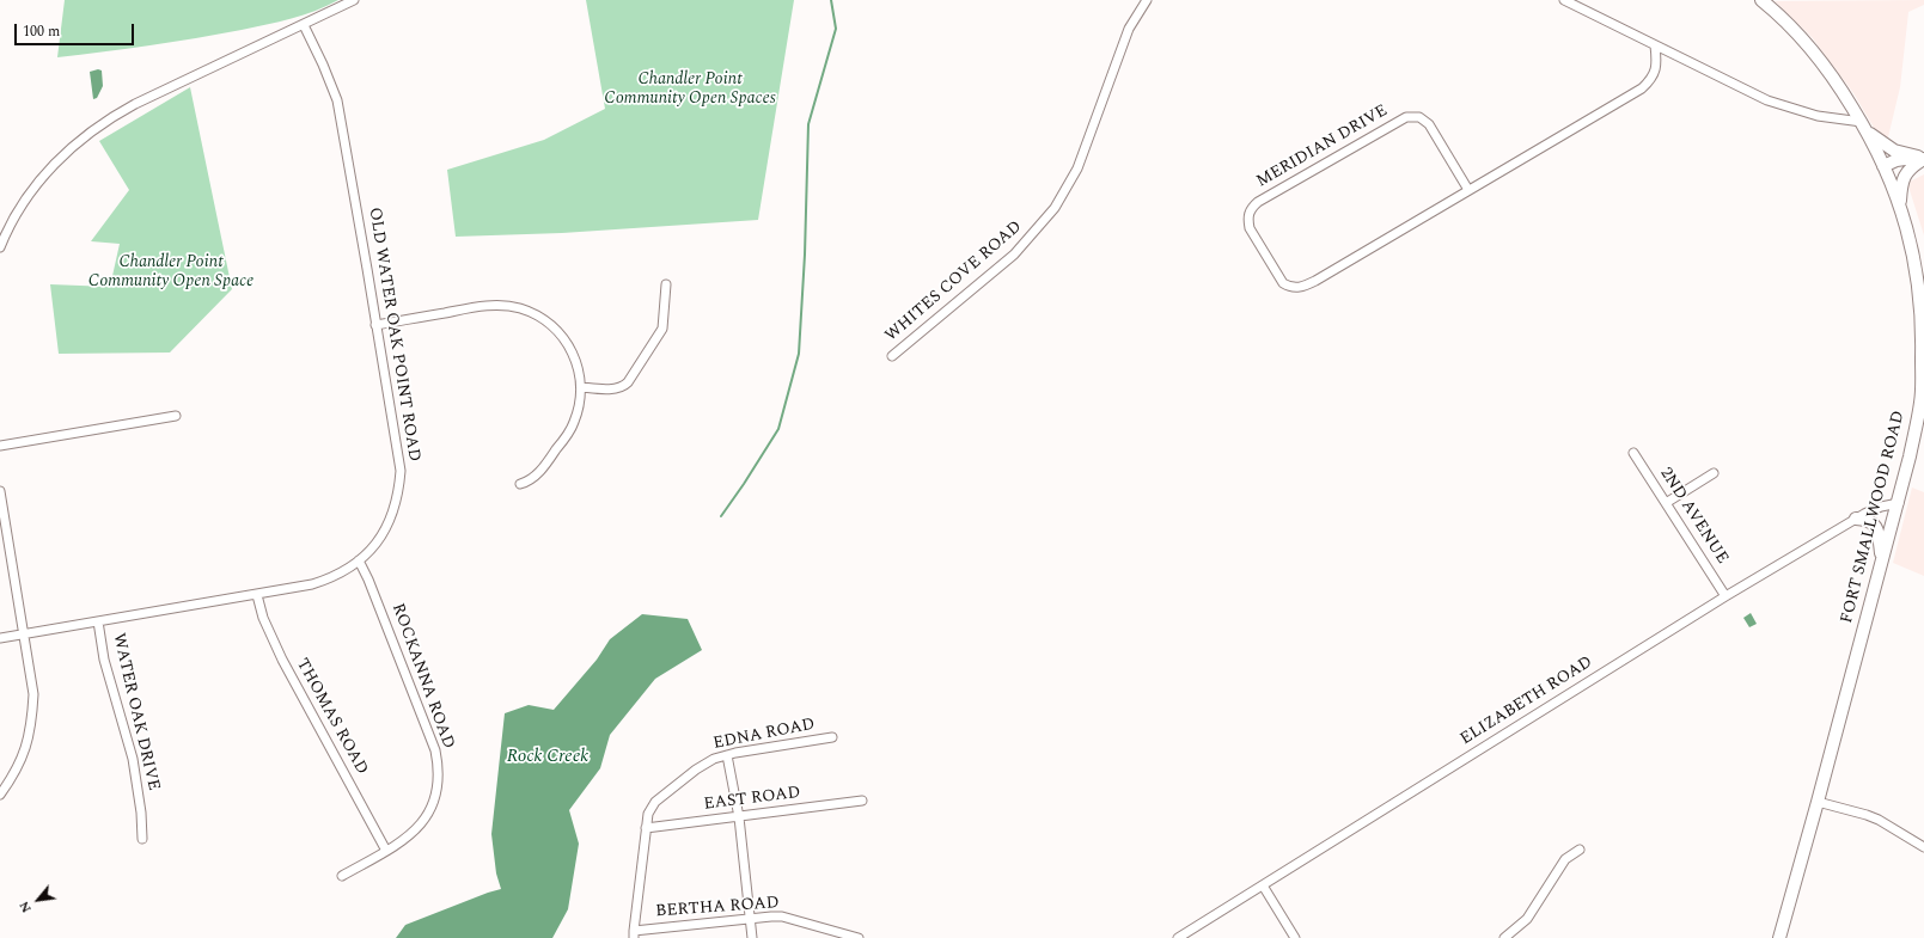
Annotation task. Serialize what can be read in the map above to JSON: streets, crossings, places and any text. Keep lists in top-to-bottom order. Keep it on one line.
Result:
{"streets":{"main road":["FORT SMALLWOOD ROAD"],"street":["MERIDIAN DRIVE","WHITES COVE ROAD","OLD WATER OAK POINT ROAD","2ND AVENUE","ROCKANNA ROAD","ELIZABETH ROAD","WATER OAK DRIVE","THOMAS ROAD","EDNA ROAD","EAST ROAD","BERTHA ROAD"]},"crossings":[["OLD WATER OAK POINT ROAD","ROCKANNA ROAD"],["OLD WATER OAK POINT ROAD","WATER OAK DRIVE"],["OLD WATER OAK POINT ROAD","THOMAS ROAD"],["2ND AVENUE","ELIZABETH ROAD"],["FORT SMALLWOOD ROAD","ELIZABETH ROAD"],["ROCKANNA ROAD","THOMAS ROAD"],["EDNA ROAD","EAST ROAD"],["EDNA ROAD","BERTHA ROAD"]],"water":["Rock Creek"],"parks":["Chandler Point Community Open Spaces","Chandler Point Community Open Space"],"scale_bar":"100 m","north":"bottom left"}
